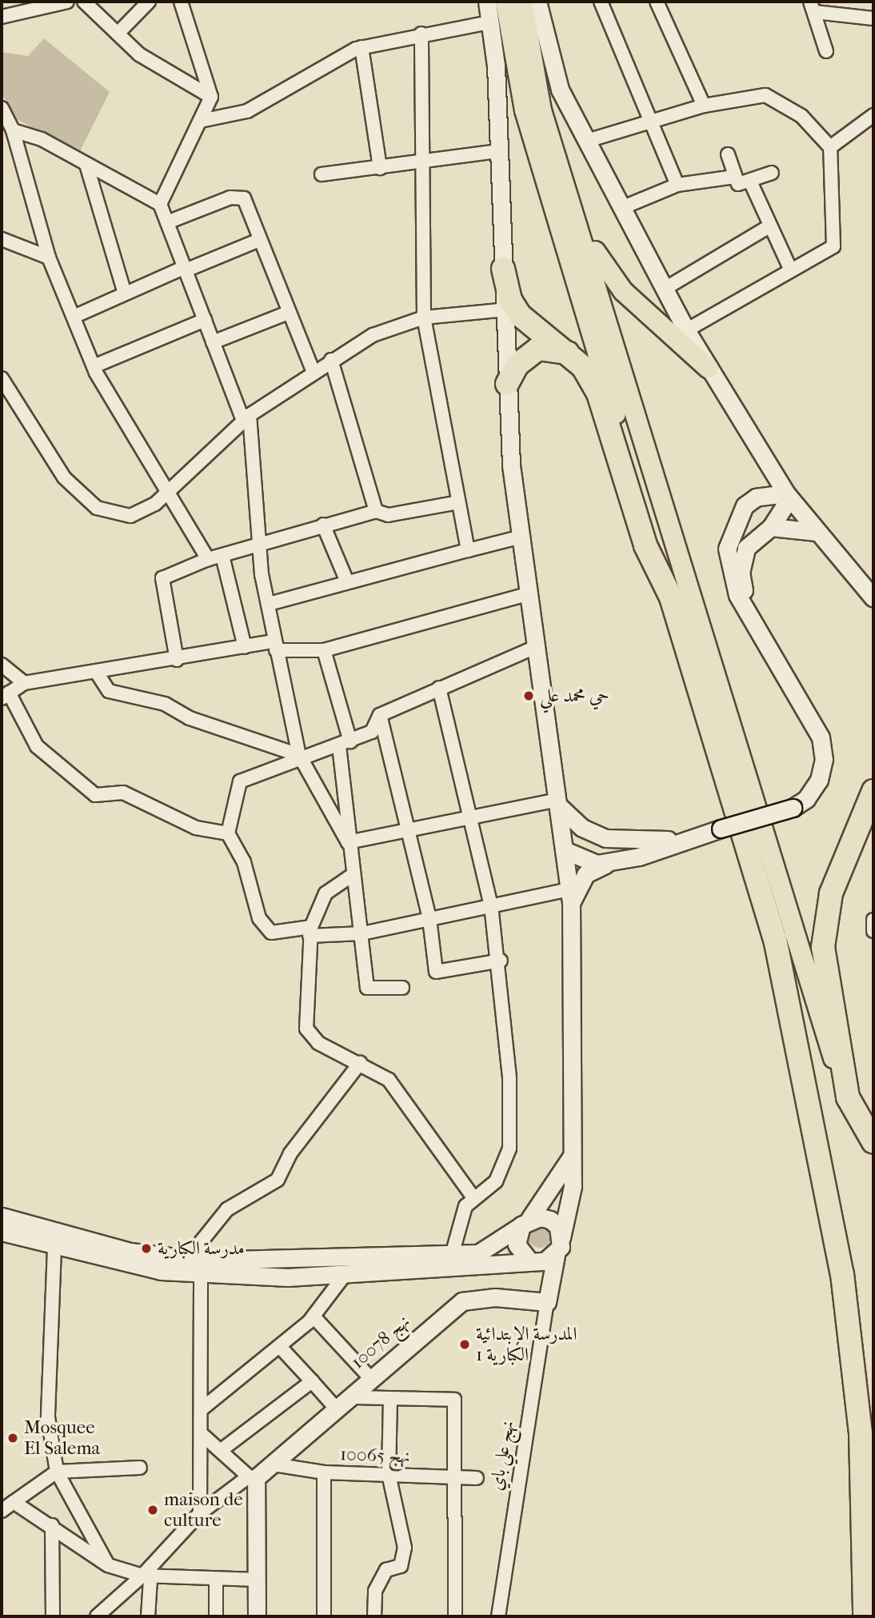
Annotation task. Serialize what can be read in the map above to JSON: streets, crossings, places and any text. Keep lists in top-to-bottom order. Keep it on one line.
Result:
{"streets":{"main road":["نهج 10078","نهج علي باي"],"street":["نهج 10065"]},"crossings":[["نهج 10078","نهج 10065"],["نهج 10078","نهج علي باي"]],"places":["حي محمد علي","مدرسة الكبارية","المدرسة الإبتدائية الكبارية 1","Mosquee El Salema","maison de culture"]}
